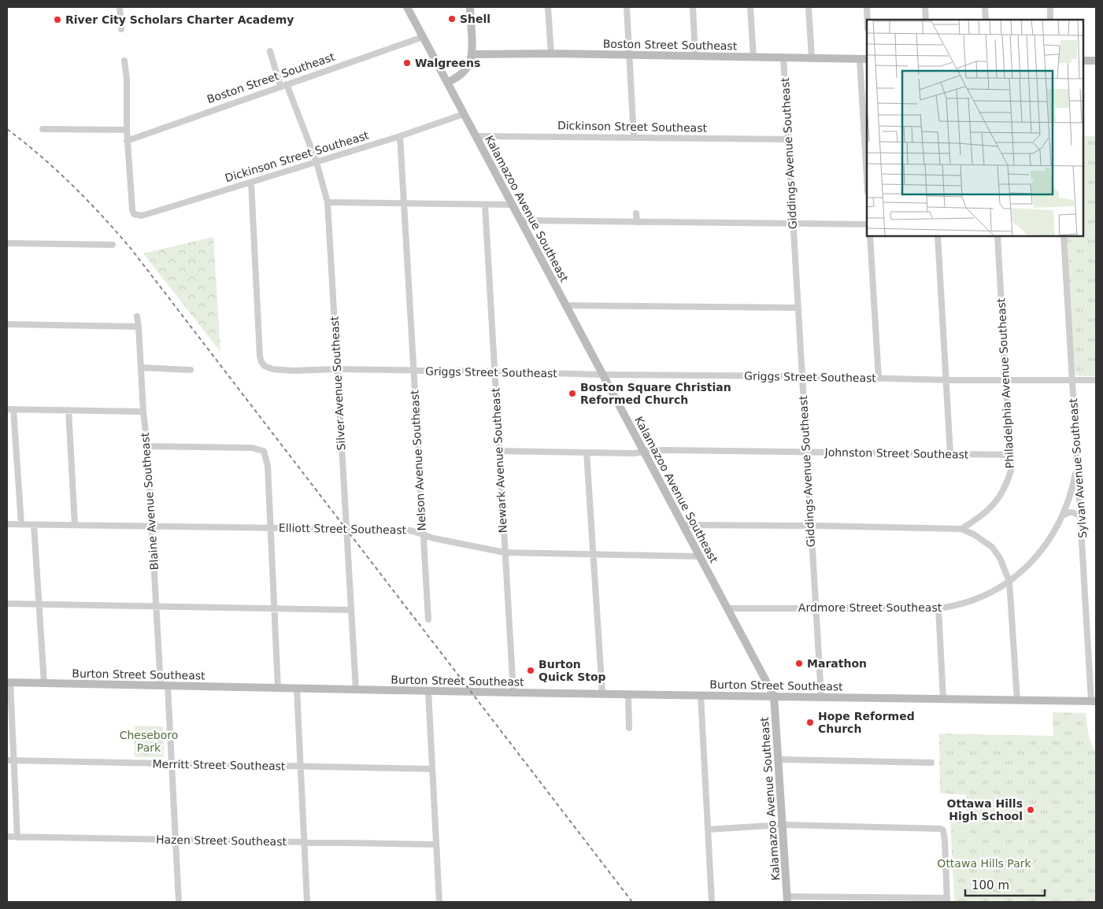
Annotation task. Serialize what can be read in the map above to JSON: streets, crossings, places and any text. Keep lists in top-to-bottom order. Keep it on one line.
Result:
{"streets":{"main road":["Boston Street Southeast","Kalamazoo Avenue Southeast","Burton Street Southeast"],"street":["Dickinson Street Southeast","Giddings Avenue Southeast","Griggs Street Southeast","Silver Avenue Southeast","Philadelphia Avenue Southeast","Johnston Street Southeast","Nelson Avenue Southeast","Newark Avenue Southeast","Sylvan Avenue Southeast","Blaine Avenue Southeast","Elliott Street Southeast","Ardmore Street Southeast","Merritt Street Southeast","Hazen Street Southeast"]},"crossings":[["Boston Street Southeast","Dickinson Street Southeast"],["Boston Street Southeast","Giddings Avenue Southeast"],["Boston Street Southeast","Kalamazoo Avenue Southeast"],["Boston Street Southeast","Silver Avenue Southeast"],["Dickinson Street Southeast","Giddings Avenue Southeast"],["Dickinson Street Southeast","Kalamazoo Avenue Southeast"],["Dickinson Street Southeast","Griggs Street Southeast"],["Dickinson Street Southeast","Silver Avenue Southeast"],["Dickinson Street Southeast","Nelson Avenue Southeast"],["Giddings Avenue Southeast","Griggs Street Southeast"],["Giddings Avenue Southeast","Johnston Street Southeast"],["Giddings Avenue Southeast","Ardmore Street Southeast"],["Giddings Avenue Southeast","Burton Street Southeast"],["Kalamazoo Avenue Southeast","Griggs Street Southeast"],["Kalamazoo Avenue Southeast","Johnston Street Southeast"],["Kalamazoo Avenue Southeast","Elliott Street Southeast"],["Kalamazoo Avenue Southeast","Ardmore Street Southeast"],["Kalamazoo Avenue Southeast","Burton Street Southeast"],["Griggs Street Southeast","Silver Avenue Southeast"],["Griggs Street Southeast","Philadelphia Avenue Southeast"],["Griggs Street Southeast","Nelson Avenue Southeast"],["Griggs Street Southeast","Newark Avenue Southeast"],["Griggs Street Southeast","Sylvan Avenue Southeast"],["Silver Avenue Southeast","Elliott Street Southeast"],["Silver Avenue Southeast","Burton Street Southeast"],["Philadelphia Avenue Southeast","Johnston Street Southeast"],["Johnston Street Southeast","Newark Avenue Southeast"],["Nelson Avenue Southeast","Elliott Street Southeast"],["Newark Avenue Southeast","Elliott Street Southeast"],["Newark Avenue Southeast","Burton Street Southeast"],["Sylvan Avenue Southeast","Ardmore Street Southeast"],["Sylvan Avenue Southeast","Burton Street Southeast"],["Blaine Avenue Southeast","Elliott Street Southeast"],["Blaine Avenue Southeast","Burton Street Southeast"],["Blaine Avenue Southeast","Merritt Street Southeast"],["Blaine Avenue Southeast","Hazen Street Southeast"]],"parks":["Cheseboro Park","Ottawa Hills Park"],"places":["Shell","River City Scholars Charter Academy","Walgreens","Boston Square Christian Reformed Church","Marathon","Burton Quick Stop","Hope Reformed Church","Ottawa Hills High School"],"scale_bar":"100 m"}
